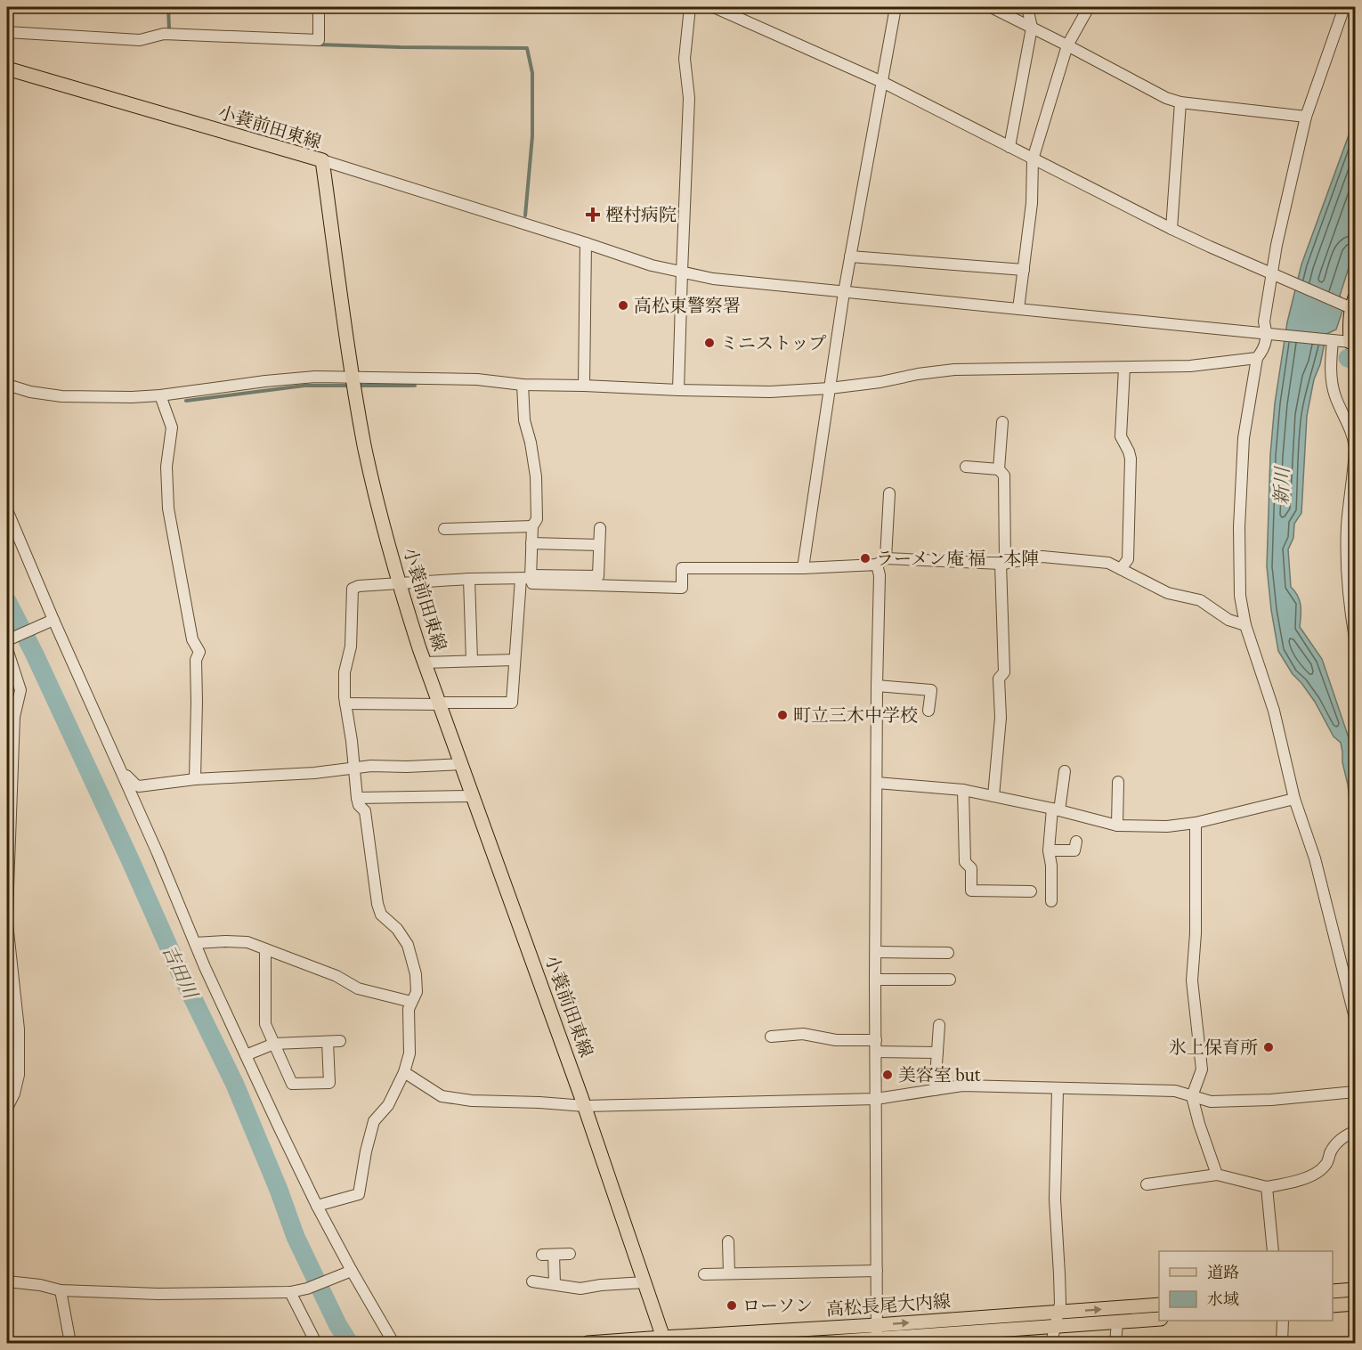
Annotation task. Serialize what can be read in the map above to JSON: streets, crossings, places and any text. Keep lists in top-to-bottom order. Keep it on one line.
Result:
{"streets":{"main road":["小蓑前田東線","高松長尾大内線"]},"crossings":[["小蓑前田東線","高松長尾大内線"]],"water":["新川","吉田川"],"places":{"health":["樫村病院"],"other":["高松東警察署","ミニストップ","ラーメン庵 福一本陣","町立三木中学校","氷上保育所","美容室 but","ローソン"]},"legend":["道路","水域"]}
